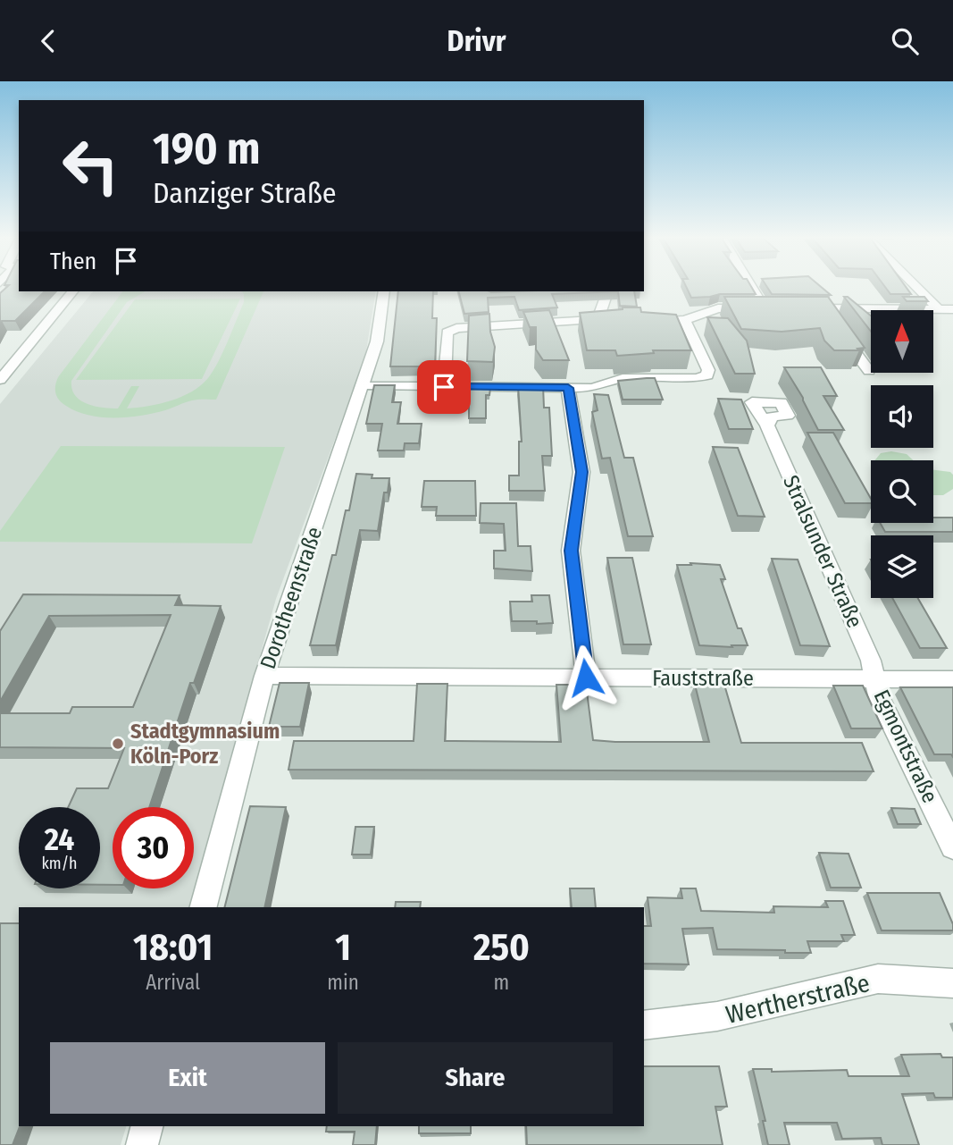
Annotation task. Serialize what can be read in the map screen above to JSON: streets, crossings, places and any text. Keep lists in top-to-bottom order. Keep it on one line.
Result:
{"streets":{"street":["Stralsunder Straße","Dorotheenstraße","Fauststraße","Egmontstraße","Wertherstraße"]},"crossings":[["Stralsunder Straße","Fauststraße"],["Stralsunder Straße","Egmontstraße"],["Dorotheenstraße","Fauststraße"],["Fauststraße","Egmontstraße"]],"places":["Stadtgymnasium Köln-Porz"],"north":"top","page":{"header":"Drivr","turn":["190 m","Danziger Straße"],"then":"Then","speed":"24 km/h","limit":"30","eta":["18:01","Arrival","1","min","250","m"],"buttons":["Exit","Share"]}}
